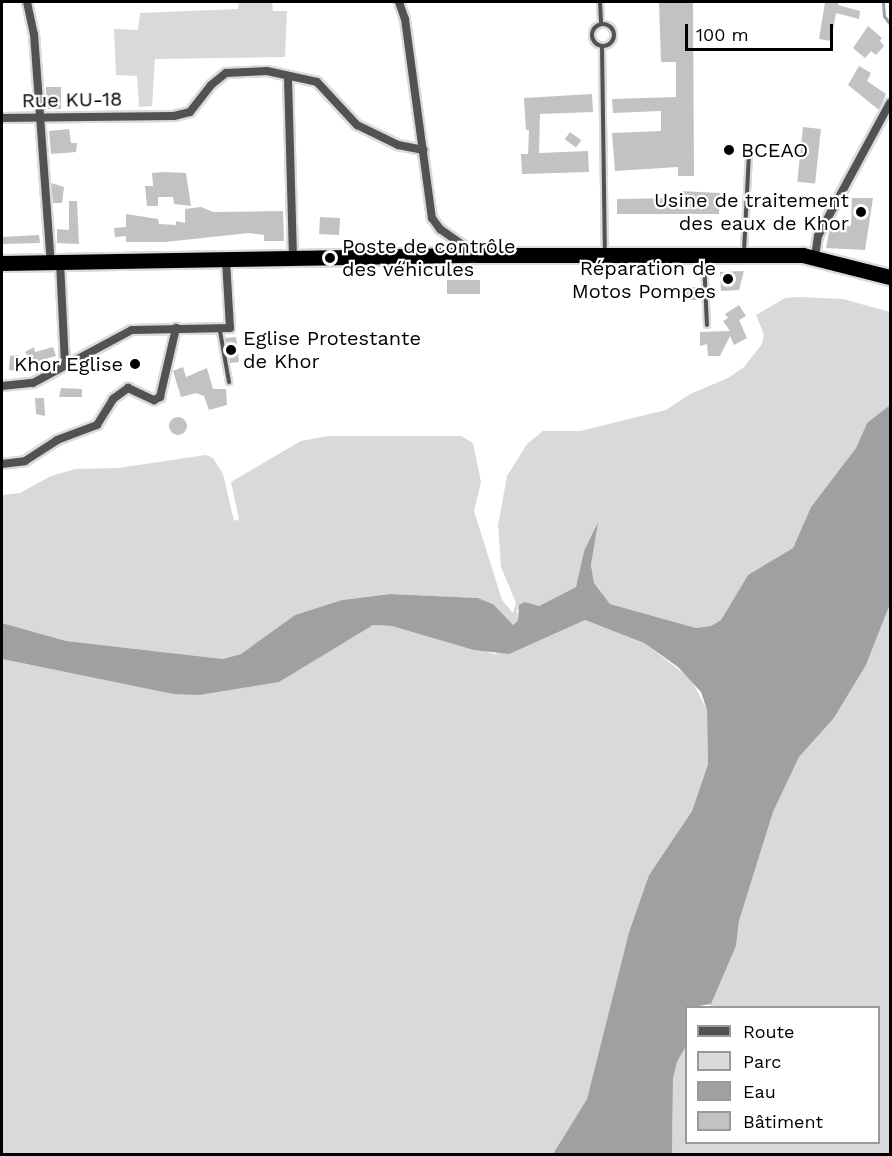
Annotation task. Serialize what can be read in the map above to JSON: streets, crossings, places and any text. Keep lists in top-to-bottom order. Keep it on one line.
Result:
{"streets":{"street":["Rue KU-18"]},"places":["BCEAO","Usine de traitement des eaux de Khor","Poste de contrôle des véhicules","Réparation de Motos Pompes","Eglise Protestante de Khor","Khor Eglise"],"legend":["Route","Parc","Eau","Bâtiment"],"scale_bar":"100 m"}
